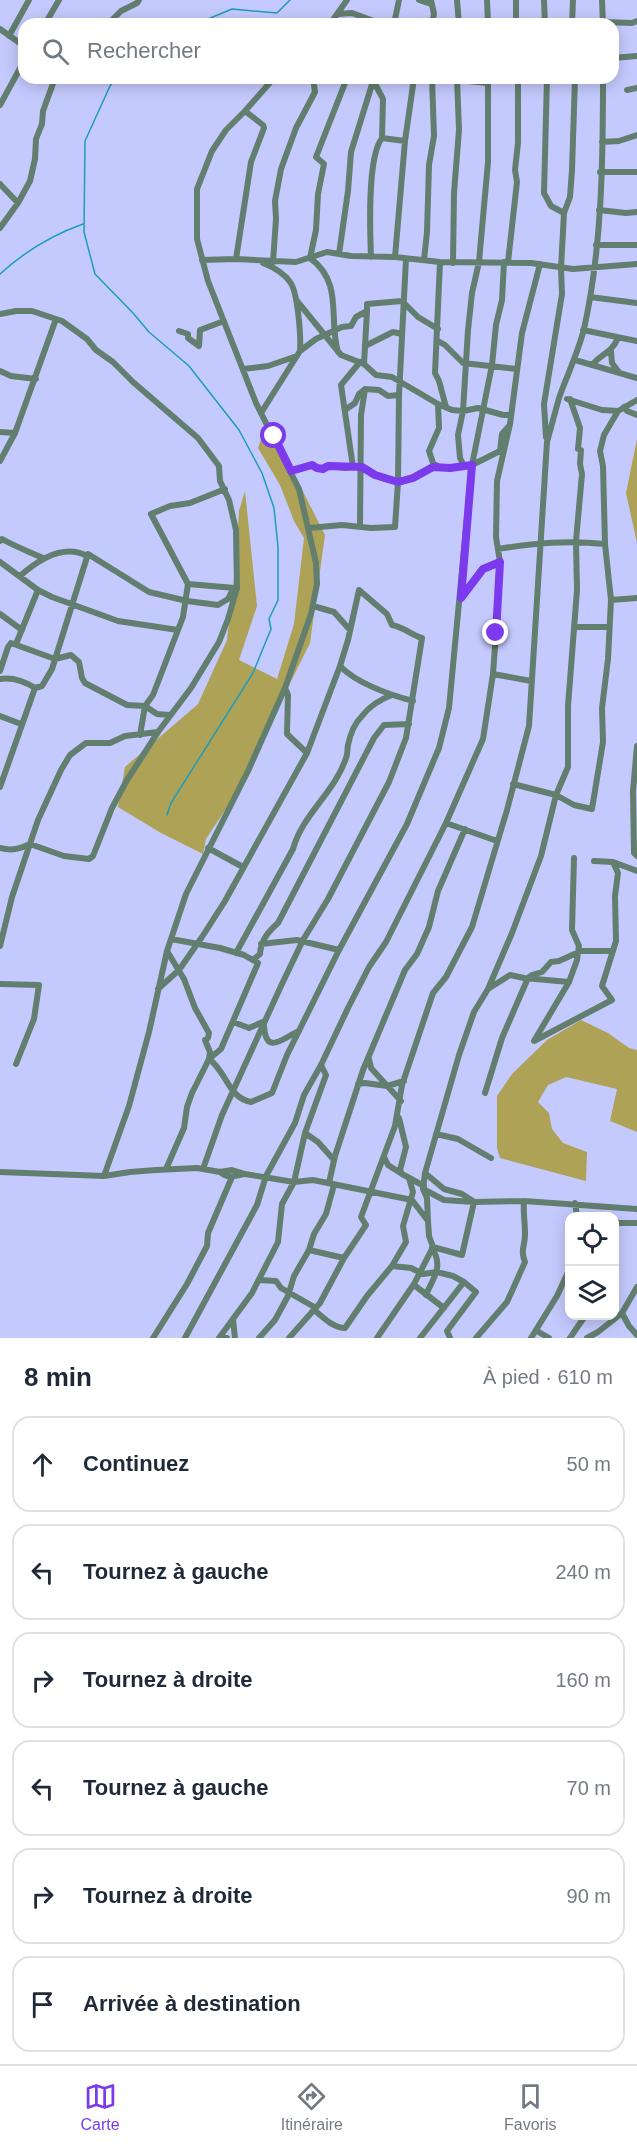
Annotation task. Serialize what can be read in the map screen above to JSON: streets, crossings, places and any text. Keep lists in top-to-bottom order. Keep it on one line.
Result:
{"page":{"search":"Rechercher","heading":["8 min","À pied · 610 m"],"list":[["Continuez","50 m"],["Tournez à gauche","240 m"],["Tournez à droite","160 m"],["Tournez à gauche","70 m"],["Tournez à droite","90 m"],"Arrivée à destination"],"nav":["Carte","Itinéraire","Favoris"]}}
